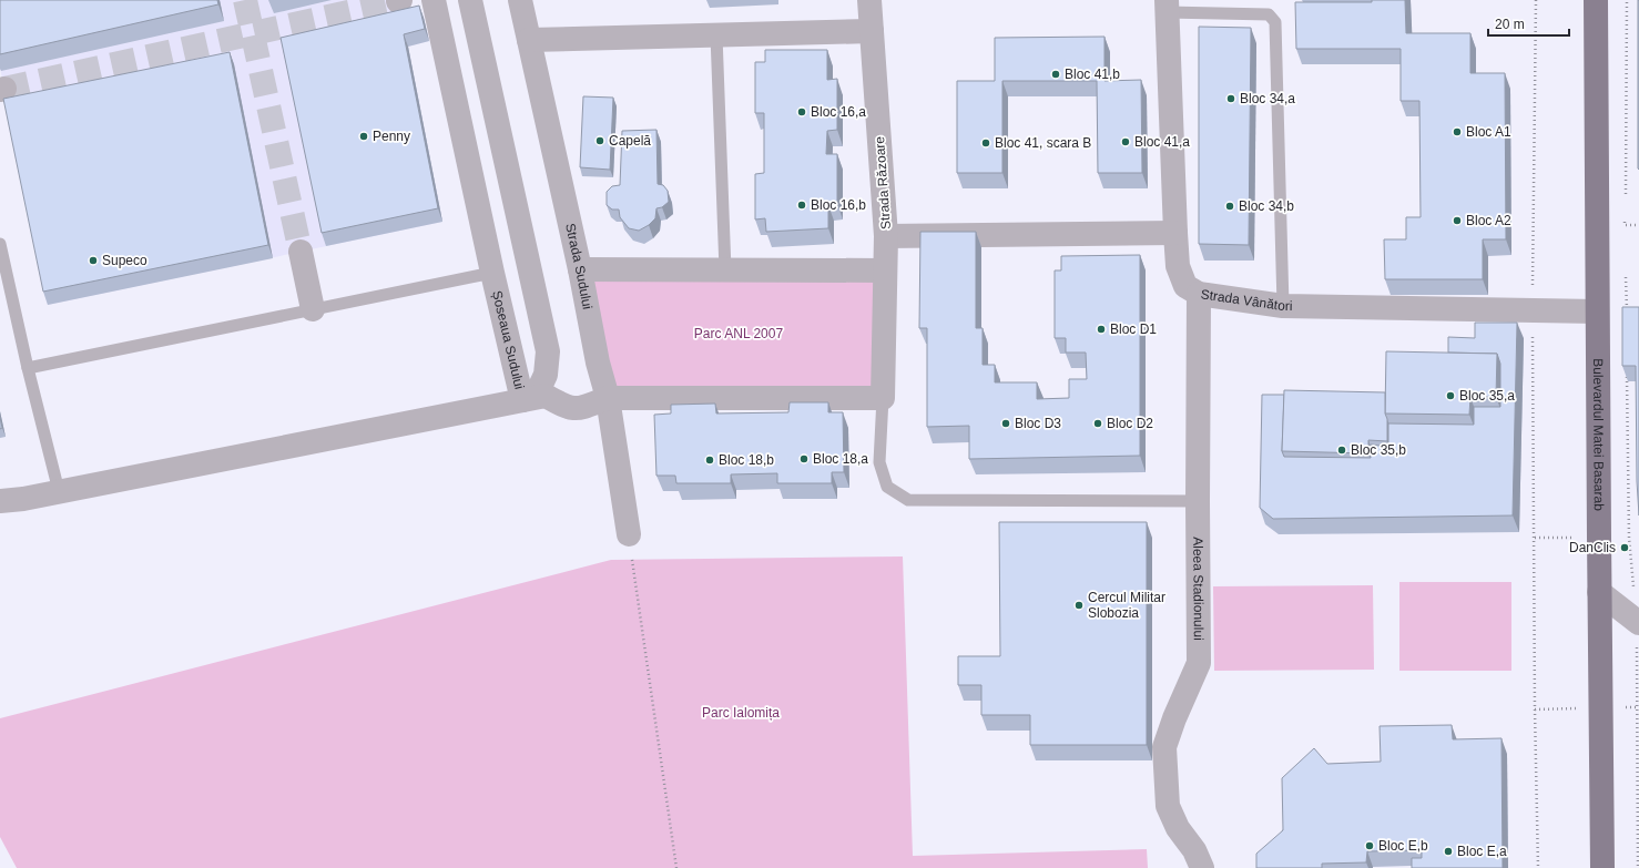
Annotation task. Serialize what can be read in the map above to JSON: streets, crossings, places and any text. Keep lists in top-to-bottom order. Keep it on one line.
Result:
{"streets":{"main road":["Bulevardul Matei Basarab"],"street":["Strada Răzoare","Strada Sudului","Strada Vânători","Șoseaua Sudului","Aleea Stadionului"]},"crossings":[["Strada Răzoare","Strada Vânători"],["Strada Vânători","Bulevardul Matei Basarab"],["Strada Vânători","Aleea Stadionului"]],"parks":["Parc ANL 2007","Parc Ialomița"],"places":["Bloc 41,b","Bloc 34,a","Bloc 16,a","Bloc A1","Penny","Capelă","Bloc 41,a","Bloc 41, scara B","Bloc 16,b","Bloc 34,b","Bloc A2","Supeco","Bloc D1","Bloc 35,a","Bloc D3","Bloc D2","Bloc 35,b","Bloc 18,a","Bloc 18,b","DanClis","Cercul Militar Slobozia","Bloc E,b","Bloc E,a"],"scale_bar":"20 m"}
